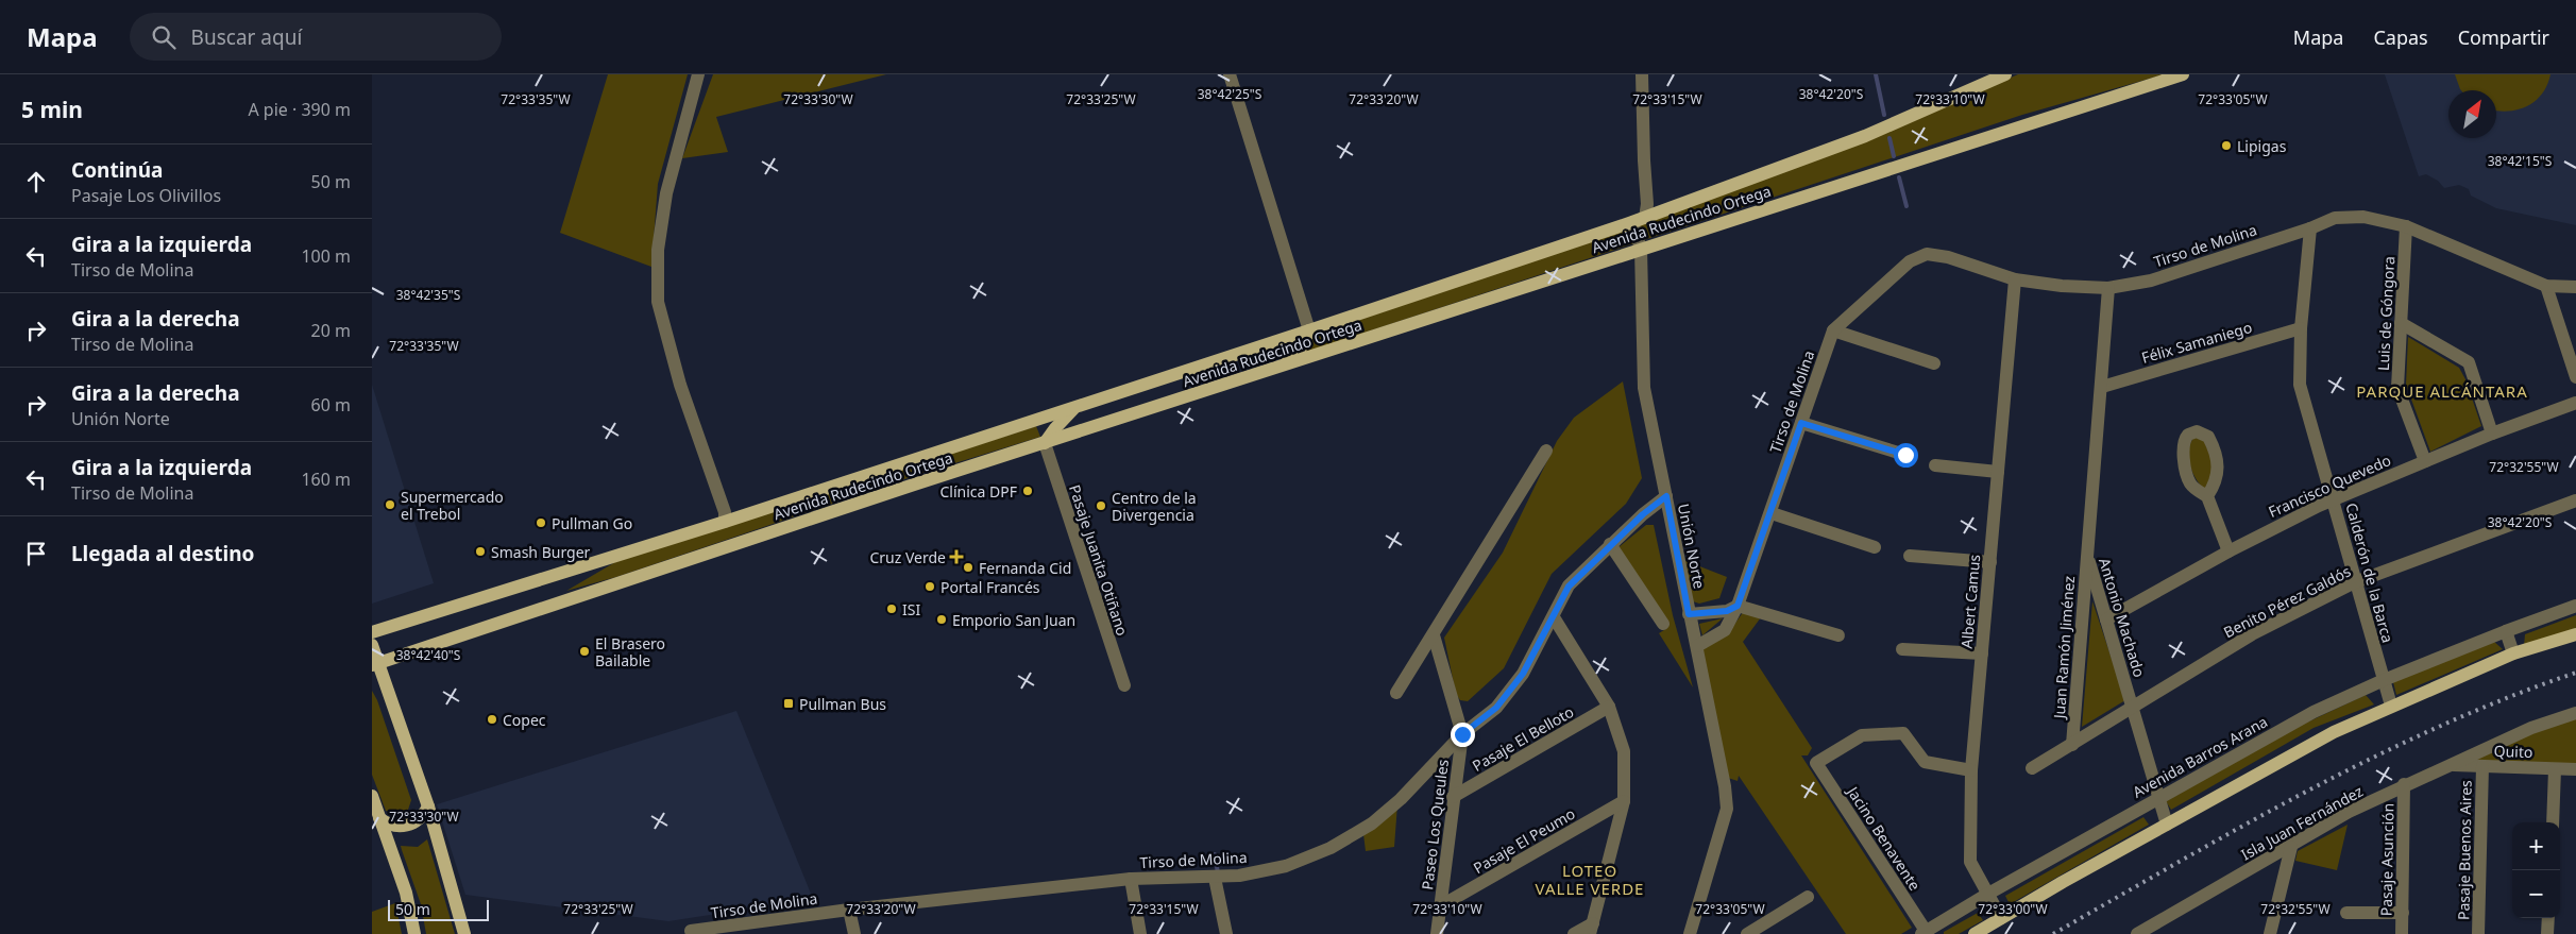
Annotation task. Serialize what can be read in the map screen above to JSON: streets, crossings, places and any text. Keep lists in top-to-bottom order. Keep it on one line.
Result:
{"streets":{"main road":["Avenida Rudecindo Ortega"],"street":["Tirso de Molina","Luis de Góngora","Félix Samaniego","Francisco Quevedo","Unión Norte","Pasaje Juanita Otiñano","Calderón de la Barca","Albert Camus","Benito Pérez Galdós","Antonio Machado","Juan Ramón Jiménez","Pasaje El Belloto","Quito","Avenida Barros Arana","Isla Juan Fernández","Paseo Los Queules","Jacino Benavente","Pasaje El Peumo","Pasaje Buenos Aires","Pasaje Asunción"]},"crossings":[["Avenida Rudecindo Ortega","Unión Norte"],["Avenida Rudecindo Ortega","Pasaje Juanita Otiñano"],["Tirso de Molina","Luis de Góngora"],["Tirso de Molina","Unión Norte"],["Tirso de Molina","Calderón de la Barca"],["Tirso de Molina","Albert Camus"],["Tirso de Molina","Antonio Machado"],["Tirso de Molina","Paseo Los Queules"],["Luis de Góngora","Francisco Quevedo"],["Félix Samaniego","Calderón de la Barca"],["Félix Samaniego","Antonio Machado"],["Francisco Quevedo","Calderón de la Barca"],["Francisco Quevedo","Antonio Machado"],["Calderón de la Barca","Benito Pérez Galdós"],["Calderón de la Barca","Avenida Barros Arana"],["Albert Camus","Avenida Barros Arana"],["Albert Camus","Jacino Benavente"],["Benito Pérez Galdós","Antonio Machado"],["Benito Pérez Galdós","Juan Ramón Jiménez"],["Antonio Machado","Juan Ramón Jiménez"],["Antonio Machado","Avenida Barros Arana"],["Pasaje El Belloto","Paseo Los Queules"],["Quito","Isla Juan Fernández"],["Quito","Pasaje Buenos Aires"],["Avenida Barros Arana","Jacino Benavente"],["Isla Juan Fernández","Pasaje Asunción"],["Paseo Los Queules","Pasaje El Peumo"]],"districts":["PARQUE ALCÁNTARA","LOTEO VALLE VERDE"],"places":{"other":["Lipigas","Clínica DPF","Supermercado el Trebol","Centro de la Divergencia","Pullman Go","Smash Burger","Fernanda Cid","Portal Francés","ISI","Emporio San Juan","El Brasero Bailable","Copec"],"health":["Cruz Verde"],"transit":["Pullman Bus"]},"scale_bar":"50 m","north":"top right","page":{"header":"Mapa","search":"Buscar aquí","nav":["Mapa","Capas","Compartir"],"heading":["5 min","A pie · 390 m"],"list":[["Continúa","Pasaje Los Olivillos","50 m"],["Gira a la izquierda","Tirso de Molina","100 m"],["Gira a la derecha","Tirso de Molina","20 m"],["Gira a la derecha","Unión Norte","60 m"],["Gira a la izquierda","Tirso de Molina","160 m"],"Llegada al destino"],"map_buttons":["+","−"],"scale":"50 m"},"coordinates":["38°42'25\"S","38°42'20\"S","72°33'35\"W","72°33'30\"W","72°33'25\"W","72°33'20\"W","72°33'15\"W","72°33'10\"W","72°33'05\"W","38°42'15\"S","38°42'35\"S","72°32'55\"W","38°42'40\"S","72°33'00\"W"]}
